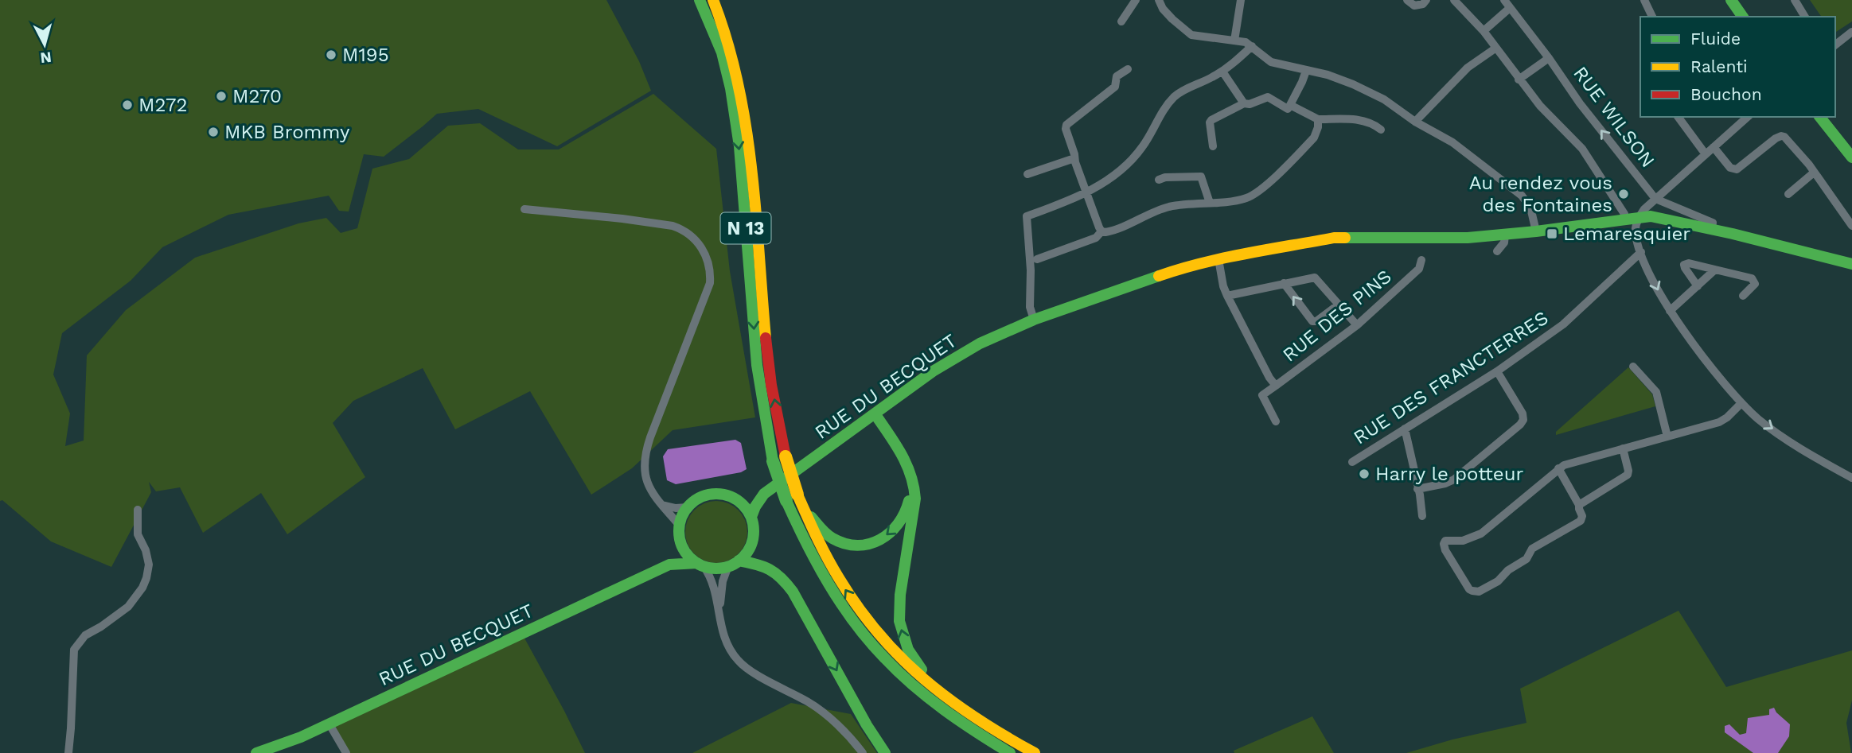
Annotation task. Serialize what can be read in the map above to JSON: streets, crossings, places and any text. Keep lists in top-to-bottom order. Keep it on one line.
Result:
{"streets":{"main road":["N 13","RUE DU BECQUET"],"street":["RUE WILSON","RUE DES PINS","RUE DES FRANCTERRES"]},"crossings":[["RUE WILSON","RUE DU BECQUET"],["RUE DES PINS","RUE DU BECQUET"]],"places":{"other":["M195","M270","M272","MKB Brommy","Au rendez vous des Fontaines","Harry le potteur"],"transit":["Lemaresquier"]},"legend":["Fluide","Ralenti","Bouchon"],"north":"bottom"}
